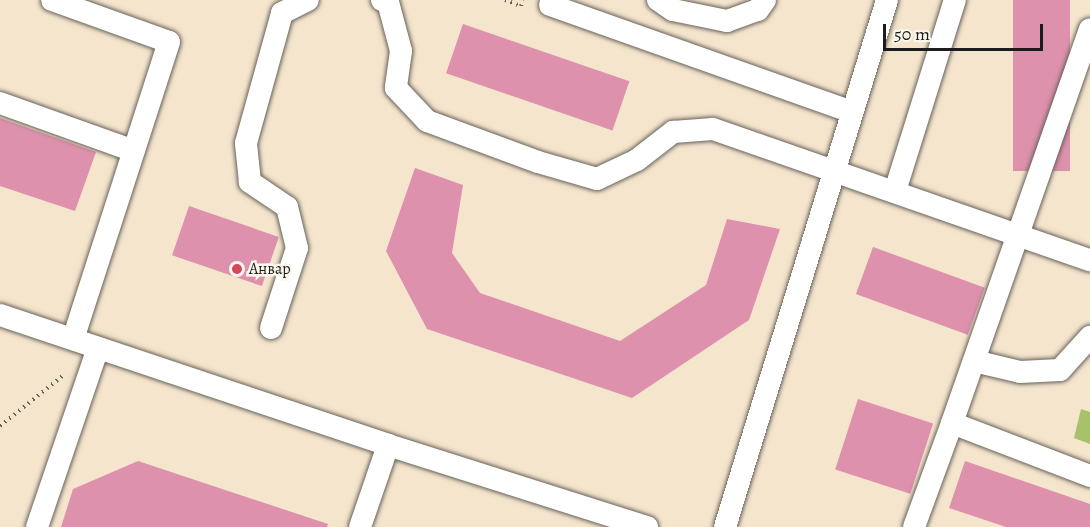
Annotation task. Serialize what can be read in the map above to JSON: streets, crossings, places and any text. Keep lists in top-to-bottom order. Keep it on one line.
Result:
{"places":["Анвар"],"scale_bar":"50 m"}
